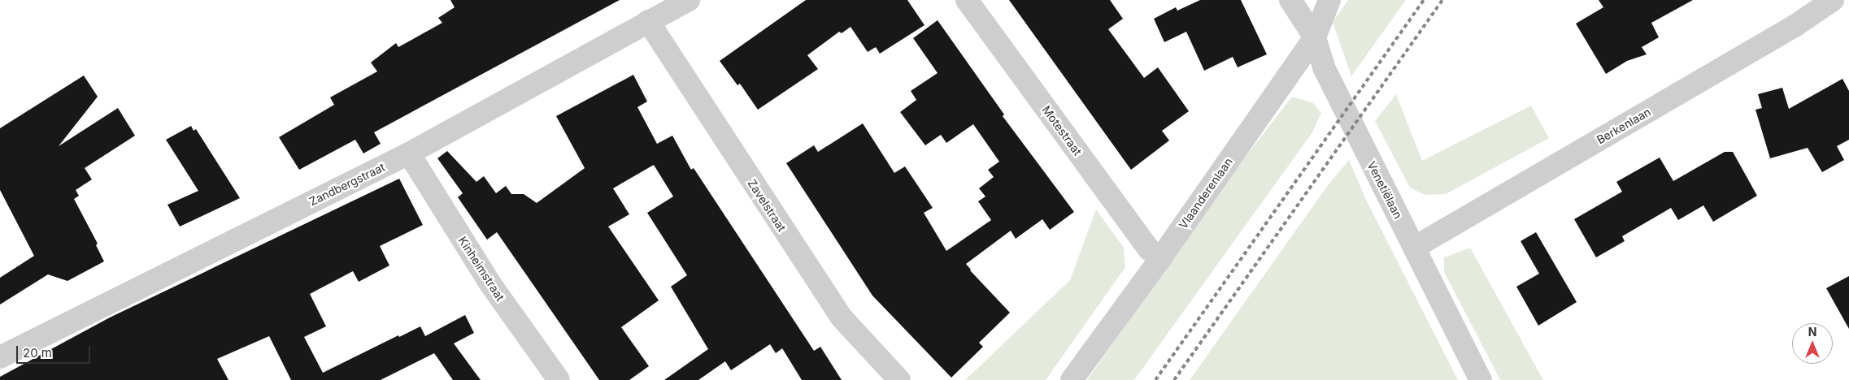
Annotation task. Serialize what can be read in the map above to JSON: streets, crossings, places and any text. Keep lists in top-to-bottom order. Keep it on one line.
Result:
{"streets":{"street":["Berkenlaan","Motestraat","Zandbergstraat","Venetiëlaan","Vlaanderenlaan","Zavelstraat","Kinheimstraat"]},"crossings":[["Berkenlaan","Venetiëlaan"],["Motestraat","Vlaanderenlaan"],["Zandbergstraat","Zavelstraat"],["Zandbergstraat","Kinheimstraat"],["Venetiëlaan","Vlaanderenlaan"]],"scale_bar":"20 m","north":"top"}
